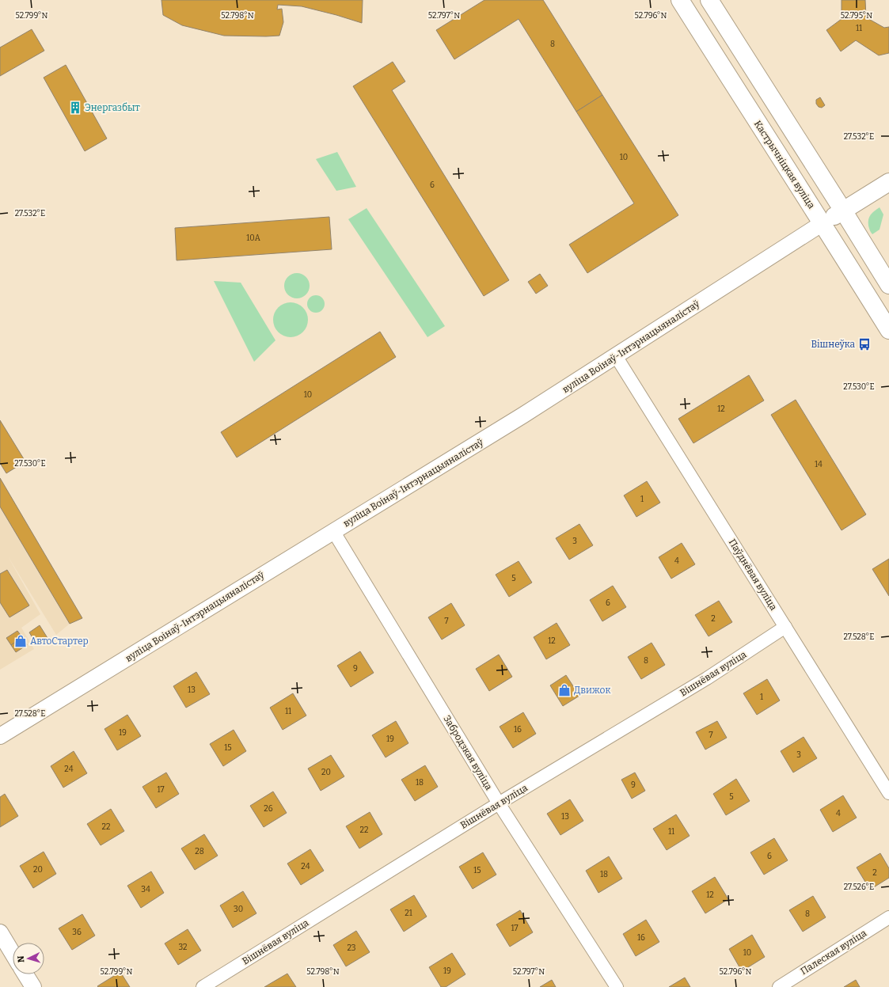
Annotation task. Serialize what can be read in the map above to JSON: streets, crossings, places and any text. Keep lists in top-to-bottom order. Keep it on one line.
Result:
{"streets":{"main road":["Кастрычніцкая вуліца"],"street":["вуліца Воінаў-Інтэрнацыяналістаў","Паўднёвая вуліца","Вішнёвая вуліца","Забродзкая вуліца","Палеская вуліца"]},"crossings":[["Кастрычніцкая вуліца","вуліца Воінаў-Інтэрнацыяналістаў"],["вуліца Воінаў-Інтэрнацыяналістаў","Паўднёвая вуліца"],["вуліца Воінаў-Інтэрнацыяналістаў","Забродзкая вуліца"],["Паўднёвая вуліца","Вішнёвая вуліца"],["Вішнёвая вуліца","Забродзкая вуліца"]],"places":{"building":["Энергазбыт"],"bus stop":["Вішнеўка"],"shop":["АвтоСтартер","Движок"]},"house_numbers":["11","8","10","6","10А","10","12","14","1","3","4","5","6","2","7","12","8","9","13","1","11","16","19","7","19","15","3","24","20","18","9","17","5","26","4","13","22","22","11","28","6","24","20","15","2","18","34","12","30","21","8","17","36","16","32","23","10","19"],"north":"left","coordinates":["52.799°N","52.798°N","52.797°N","52.796°N","52.795°N","27.532°E","27.530°E","27.528°E","27.526°E"]}
